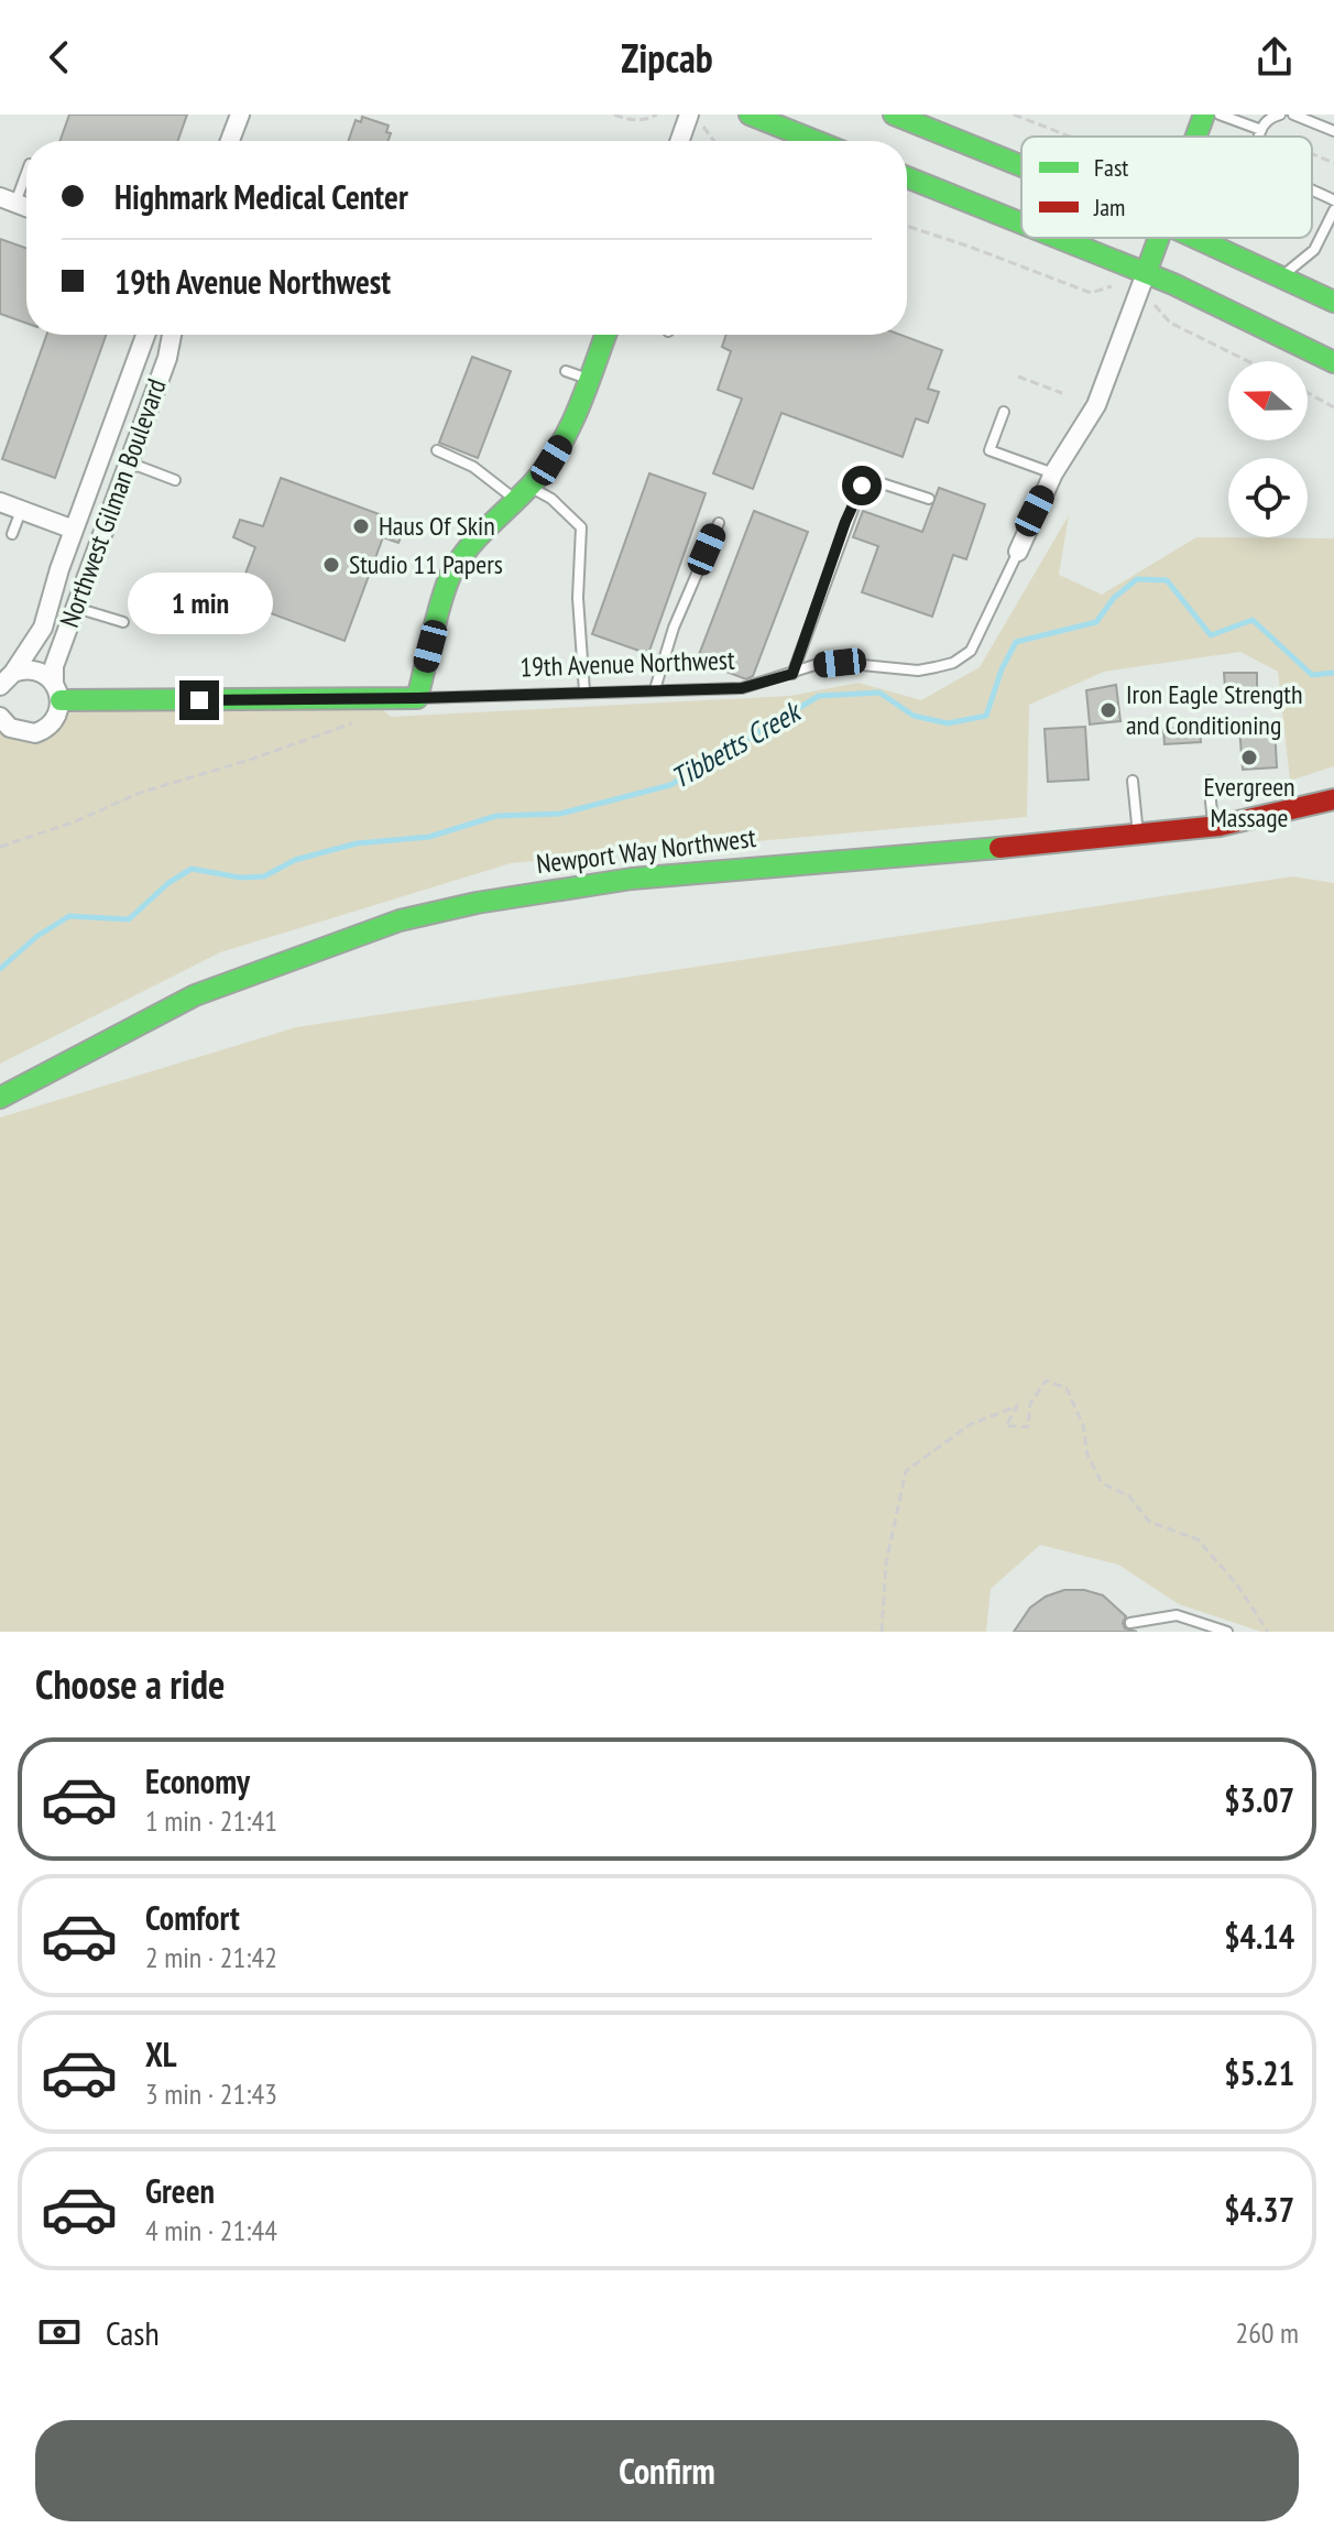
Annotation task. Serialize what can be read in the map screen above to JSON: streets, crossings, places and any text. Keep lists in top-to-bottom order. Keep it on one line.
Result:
{"streets":{"street":["Northwest Gilman Boulevard","19th Avenue Northwest","Newport Way Northwest"]},"crossings":[["Northwest Gilman Boulevard","19th Avenue Northwest"]],"water":["Tibbetts Creek"],"places":["Haus Of Skin","Studio 11 Papers","Iron Eagle Strength and Conditioning","Evergreen Massage"],"legend":["Fast","Jam"],"north":"left","page":{"header":"Zipcab","banner":["Highmark Medical Center","19th Avenue Northwest"],"bubble":"1 min","heading":"Choose a ride","list":[{"name":"Economy","note":"1 min · 21:41","value":"$3.07"},{"name":"Comfort","note":"2 min · 21:42","value":"$4.14"},{"name":"XL","note":"3 min · 21:43","value":"$5.21"},{"name":"Green","note":"4 min · 21:44","value":"$4.37"}],"pay":["Cash","260 m"],"buttons":"Confirm"}}
